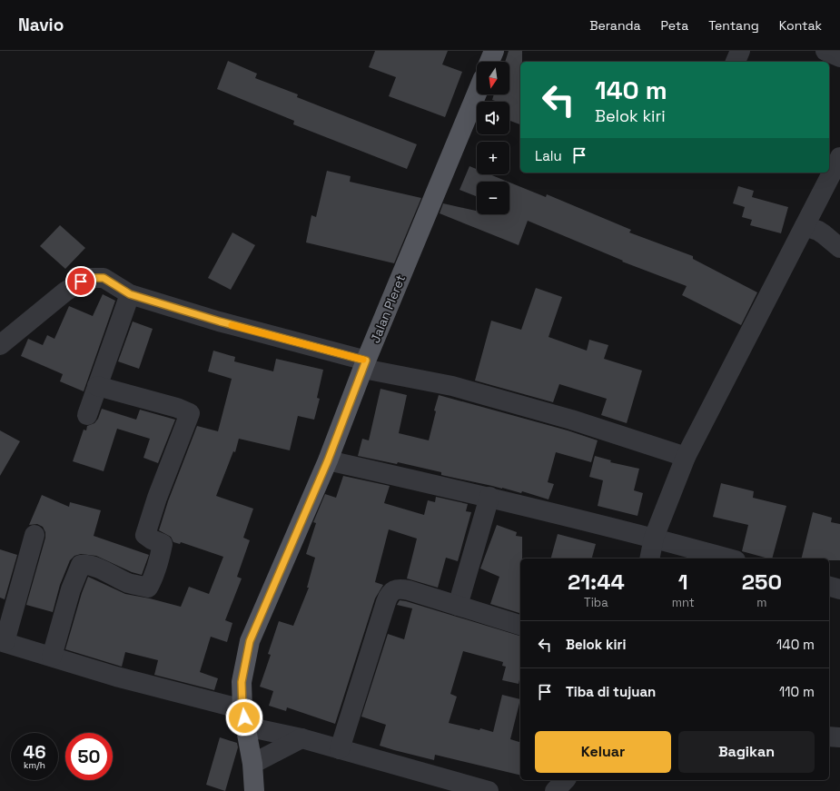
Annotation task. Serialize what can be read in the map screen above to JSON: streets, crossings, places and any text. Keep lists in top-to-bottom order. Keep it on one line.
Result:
{"streets":{"main road":["Jalan Pleret"]},"north":"bottom","page":{"header":"Navio","nav":["Beranda","Peta","Tentang","Kontak"],"map_buttons":["+","−"],"turn":["140 m","Belok kiri"],"then":"Lalu","eta":["21:44","Tiba","1","mnt","250","m"],"list":[{"name":"Belok kiri","value":"140 m"},{"name":"Tiba di tujuan","value":"110 m"}],"buttons":["Keluar","Bagikan"],"speed":"46 km/h","limit":"50"}}
